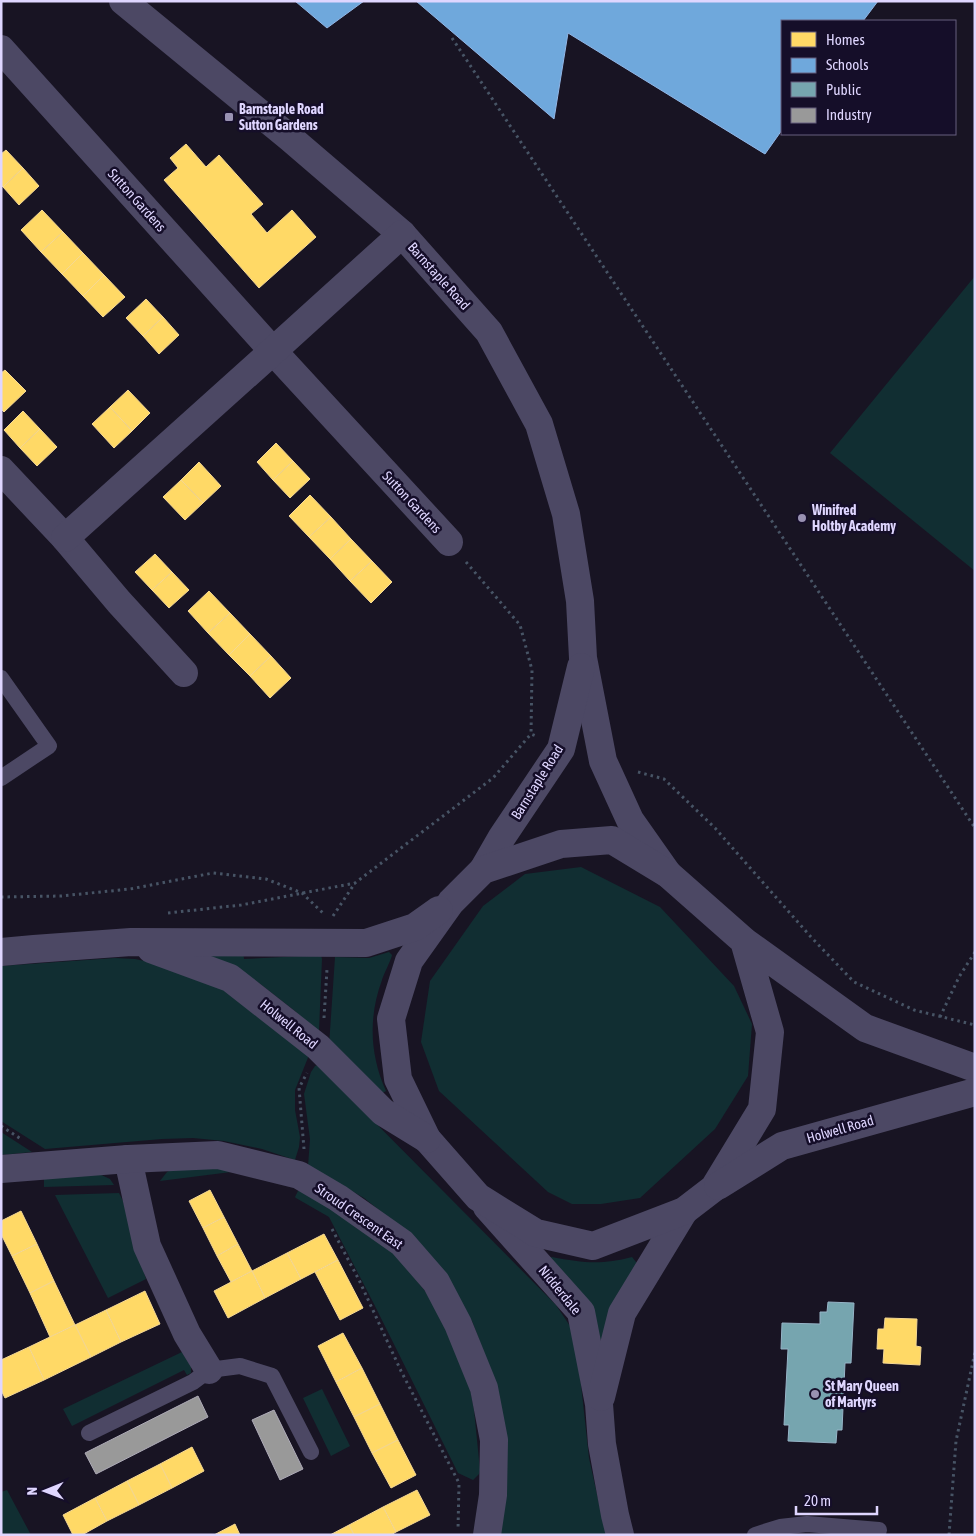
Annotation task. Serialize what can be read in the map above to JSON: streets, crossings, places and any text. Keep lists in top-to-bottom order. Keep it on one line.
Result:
{"streets":{"street":["Sutton Gardens","Barnstaple Road","Holwell Road","Stroud Crescent East","Nidderdale"]},"crossings":[["Holwell Road","Nidderdale"]],"places":{"transit":["Barnstaple Road Sutton Gardens"],"other":["Winifred Holtby Academy","St Mary Queen of Martyrs"]},"legend":["Homes","Schools","Public","Industry"],"scale_bar":"20 m","north":"left"}
